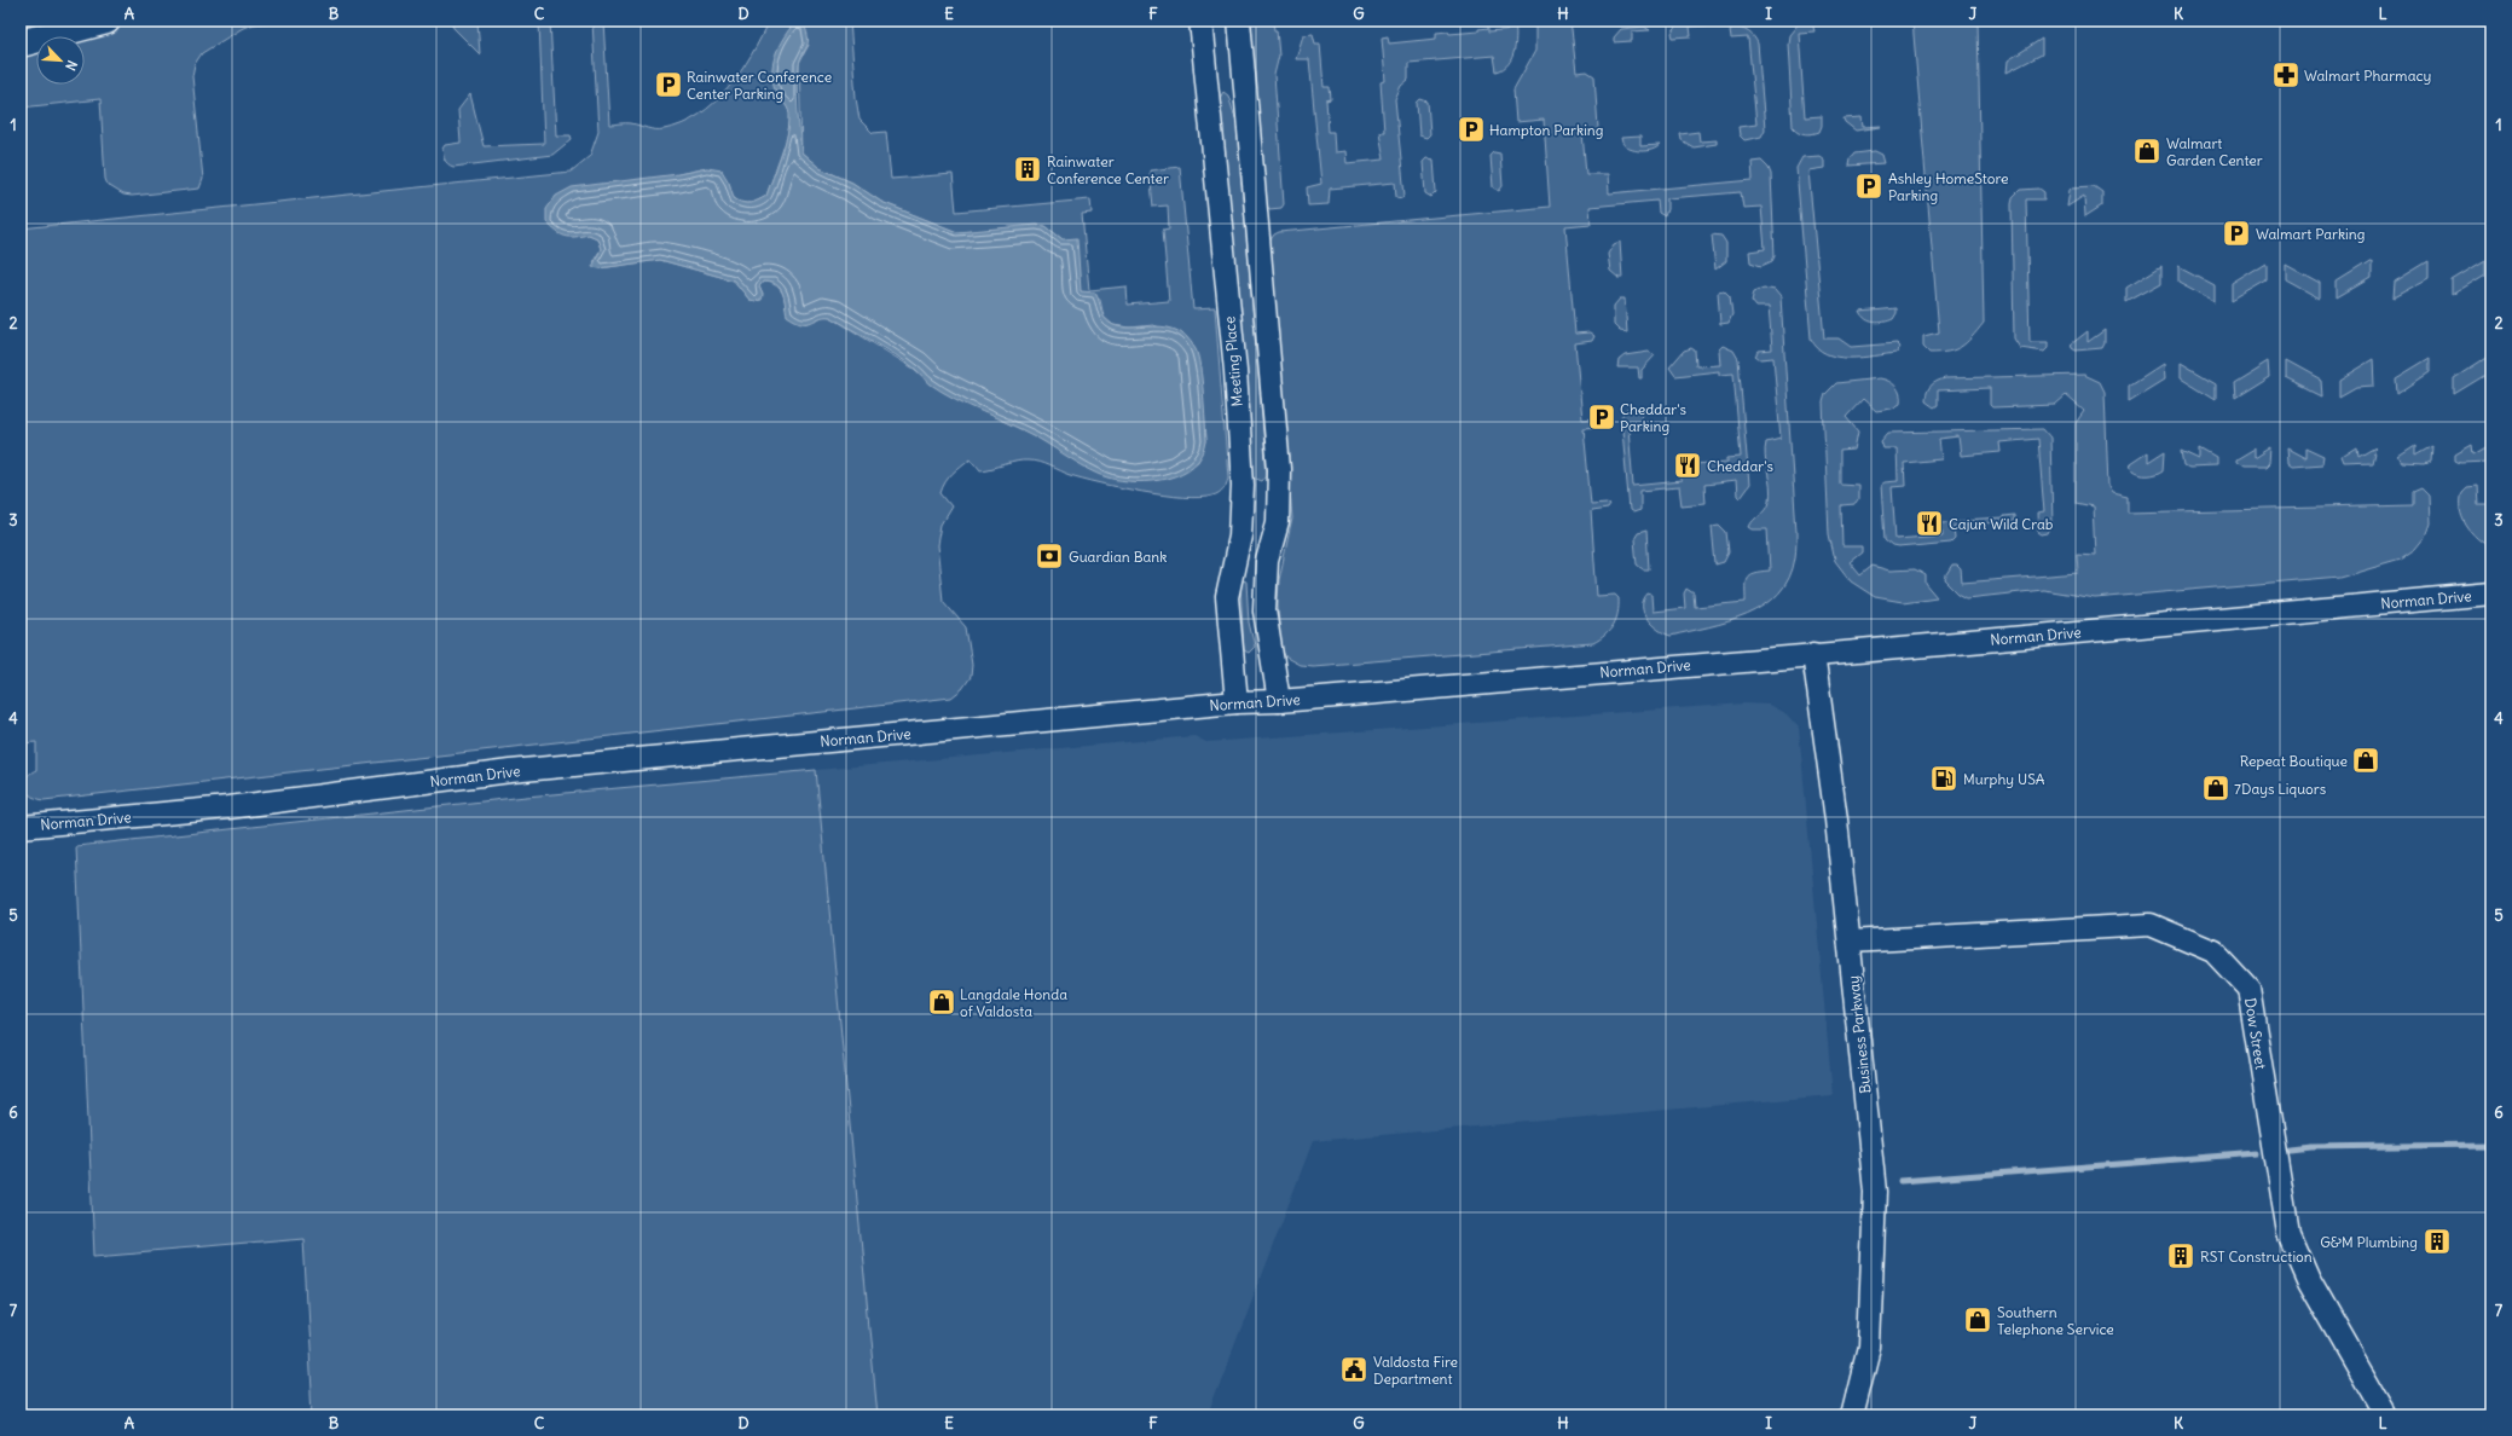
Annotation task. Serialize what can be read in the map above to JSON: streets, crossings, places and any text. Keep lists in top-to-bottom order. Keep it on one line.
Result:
{"streets":{"street":["Meeting Place","Norman Drive","Dow Street","Business Parkway"]},"crossings":[["Meeting Place","Norman Drive"],["Norman Drive","Business Parkway"],["Dow Street","Business Parkway"]],"places":{"pharmacy":["Walmart Pharmacy"],"parking":["Rainwater Conference Center Parking","Hampton Parking","Ashley HomeStore Parking","Walmart Parking","Cheddar's Parking"],"shop":["Walmart Garden Center","Repeat Boutique","7Days Liquors","Langdale Honda of Valdosta","Southern Telephone Service"],"building":["Rainwater Conference Center","G&M Plumbing","RST Construction"],"restaurant":["Cheddar's","Cajun Wild Crab"],"bank":["Guardian Bank"],"fuel station":["Murphy USA"],"public building":["Valdosta Fire Department"]},"north":"bottom right","grid":{"columns":["A","B","C","D","E","F","G","H","I","J","K","L"],"rows":["1","2","3","4","5","6","7"]}}
